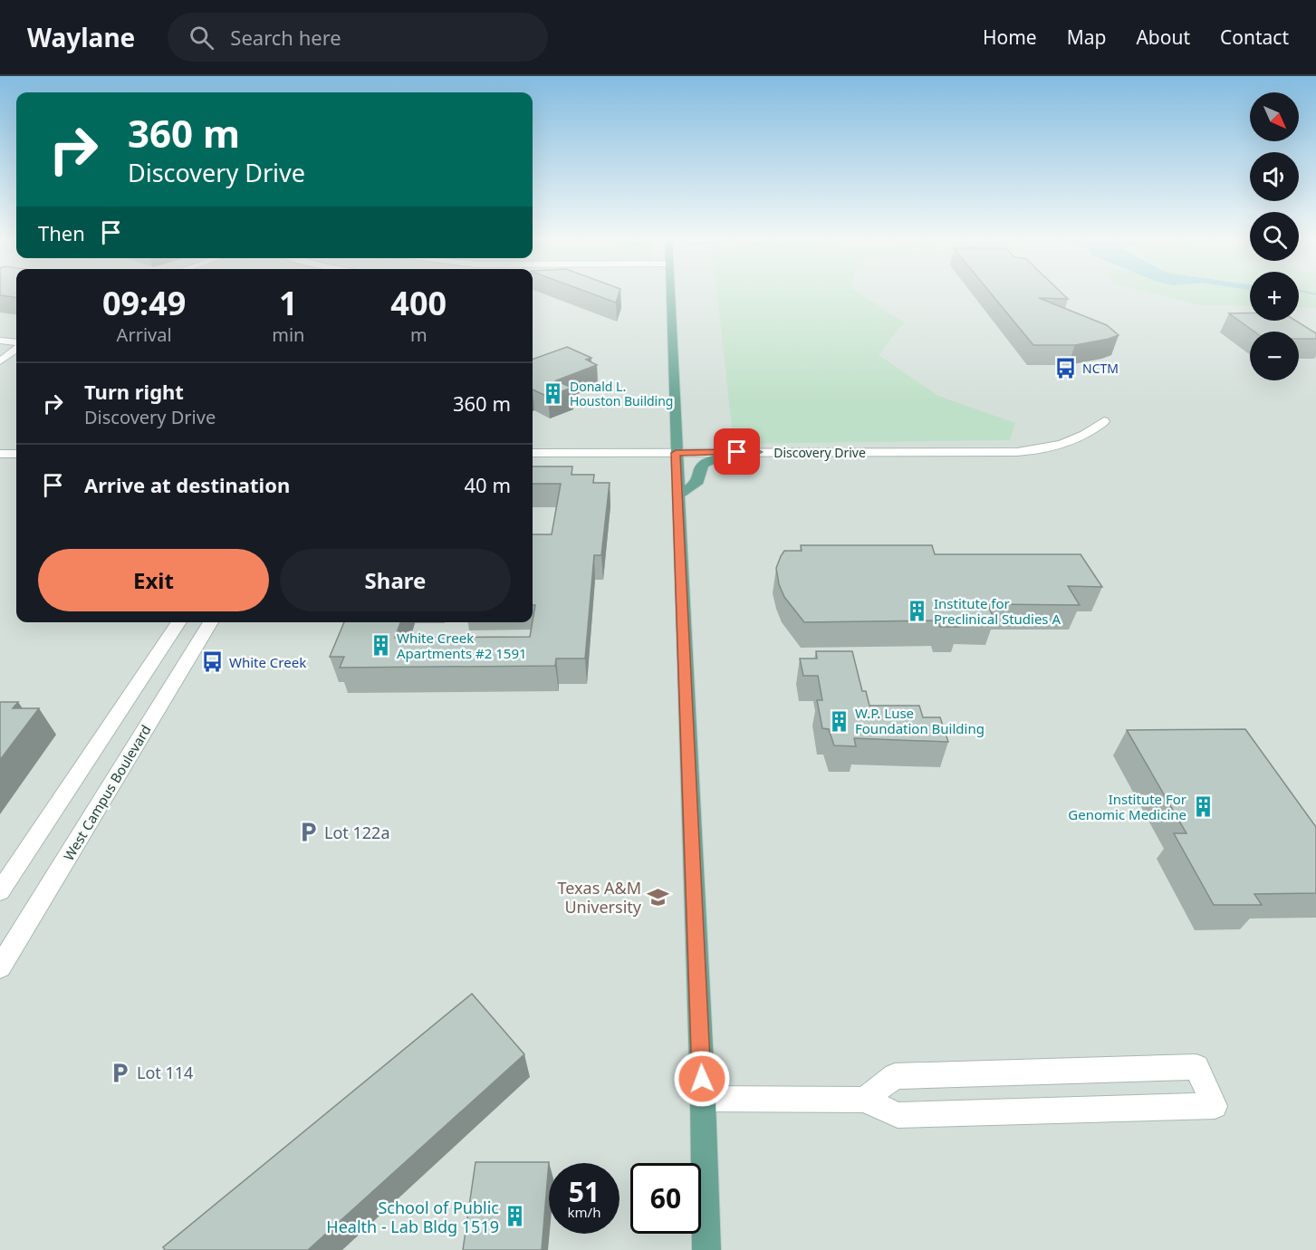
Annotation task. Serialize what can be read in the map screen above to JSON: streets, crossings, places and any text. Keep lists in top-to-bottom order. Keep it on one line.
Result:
{"streets":{"street":["Discovery Drive","West Campus Boulevard"]},"places":{"bus stop":["NCTM","White Creek"],"building":["Donald L. Houston Building","Institute for Preclinical Studies A","White Creek Apartments #2 1591","W.P. Luse Foundation Building","Institute For Genomic Medicine","School of Public Health - Lab Bldg 1519"],"parking":["Lot 122a","Lot 114"],"school or university":["Texas A&M University"]},"north":"bottom right","page":{"header":"Waylane","search":"Search here","nav":["Home","Map","About","Contact"],"map_buttons":["+","−"],"turn":["360 m","Discovery Drive"],"then":"Then","eta":["09:49","Arrival","1","min","400","m"],"list":[{"name":"Turn right","note":"Discovery Drive","value":"360 m"},{"name":"Arrive at destination","value":"40 m"}],"buttons":["Exit","Share"],"speed":"51 km/h","limit":"60"}}
